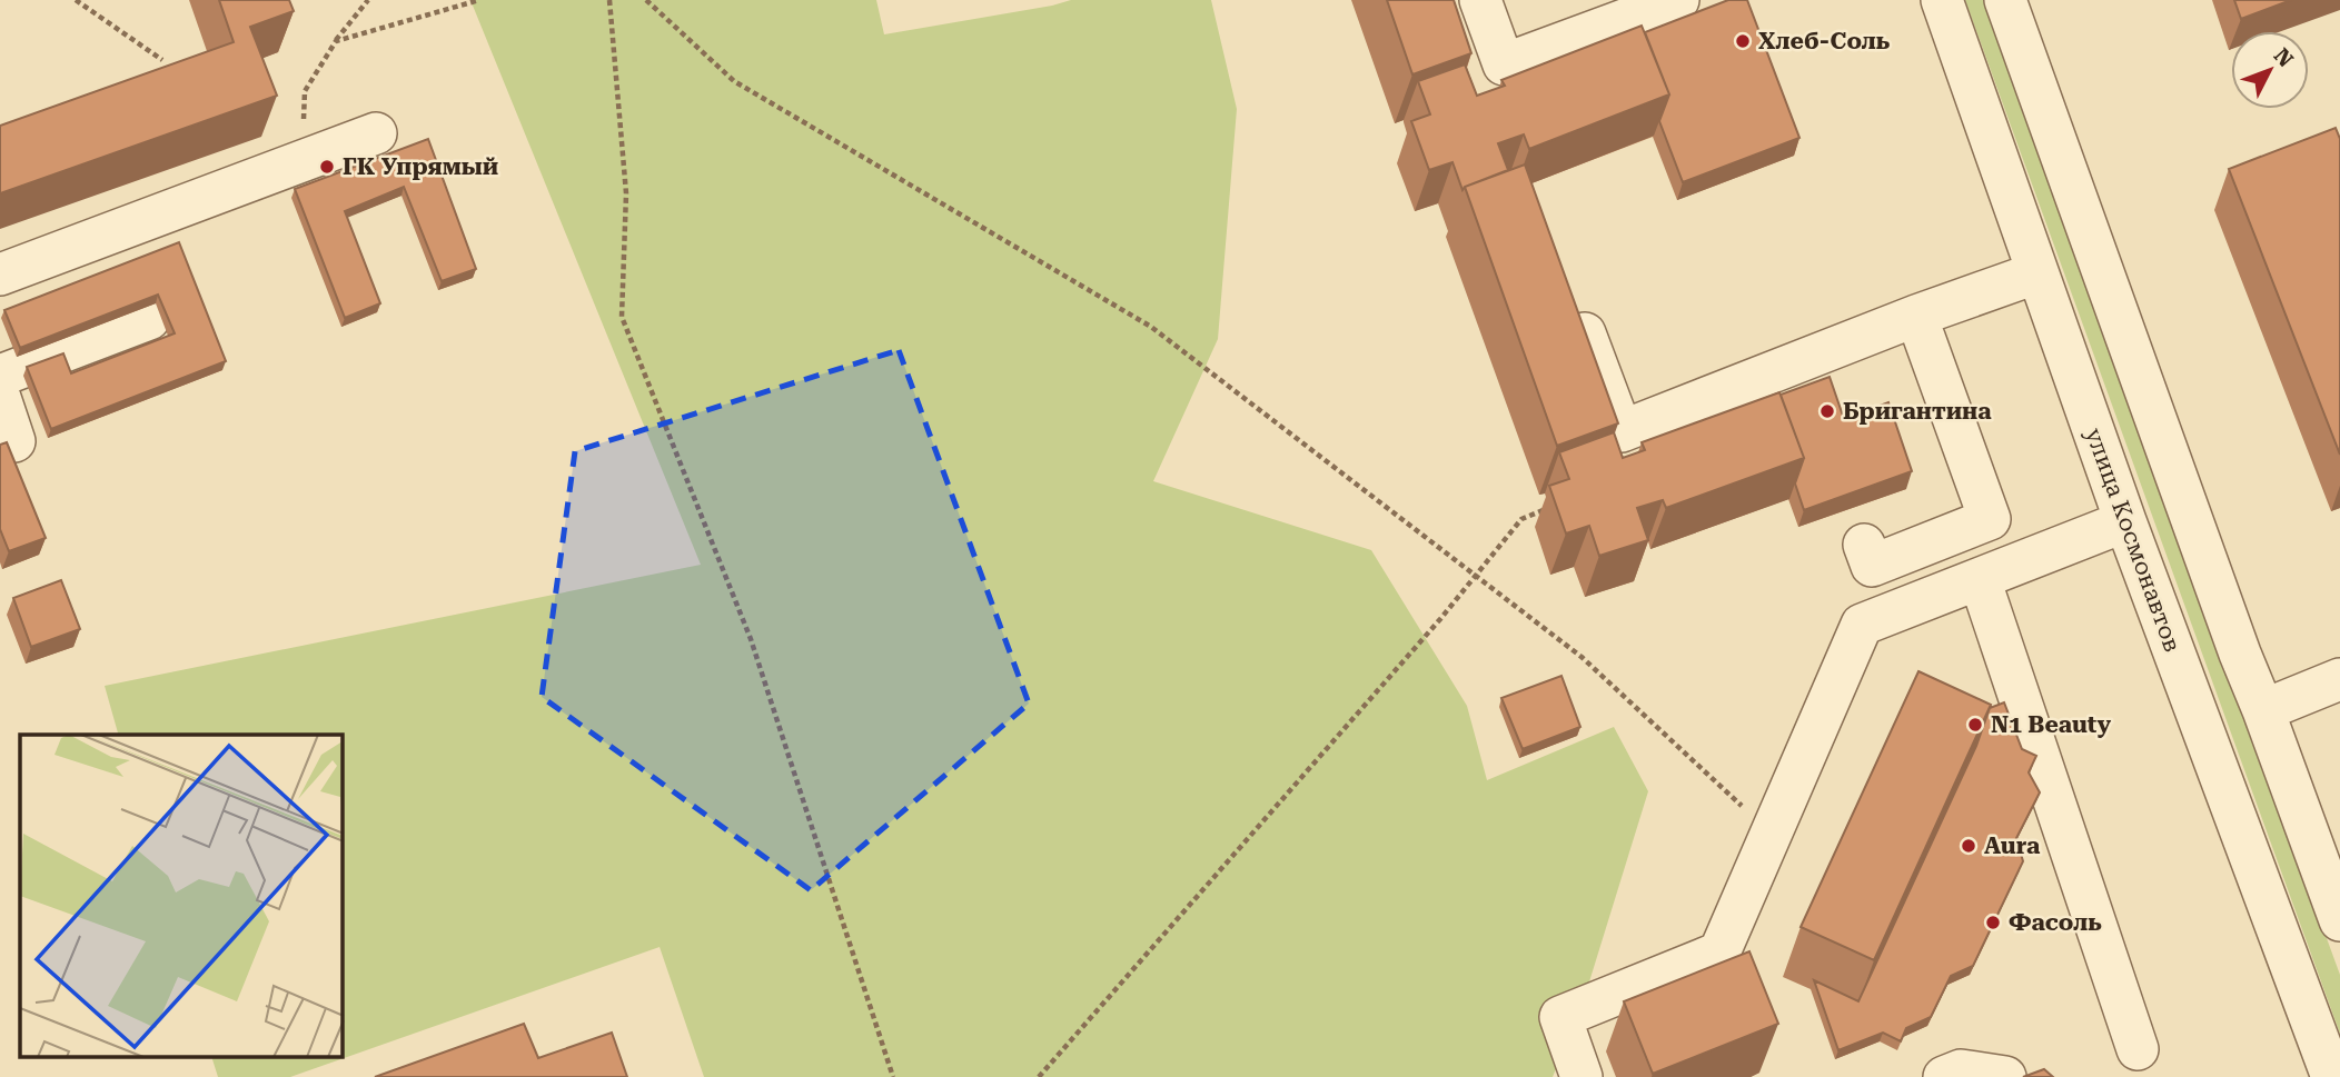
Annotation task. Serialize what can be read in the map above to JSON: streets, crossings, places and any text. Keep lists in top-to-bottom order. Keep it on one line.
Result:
{"streets":{"street":["улица Космонавтов"]},"places":["Хлеб-Соль","ГК Упрямый","Бригантина","N1 Beauty","Aura","Фасоль"],"north":"top right"}
